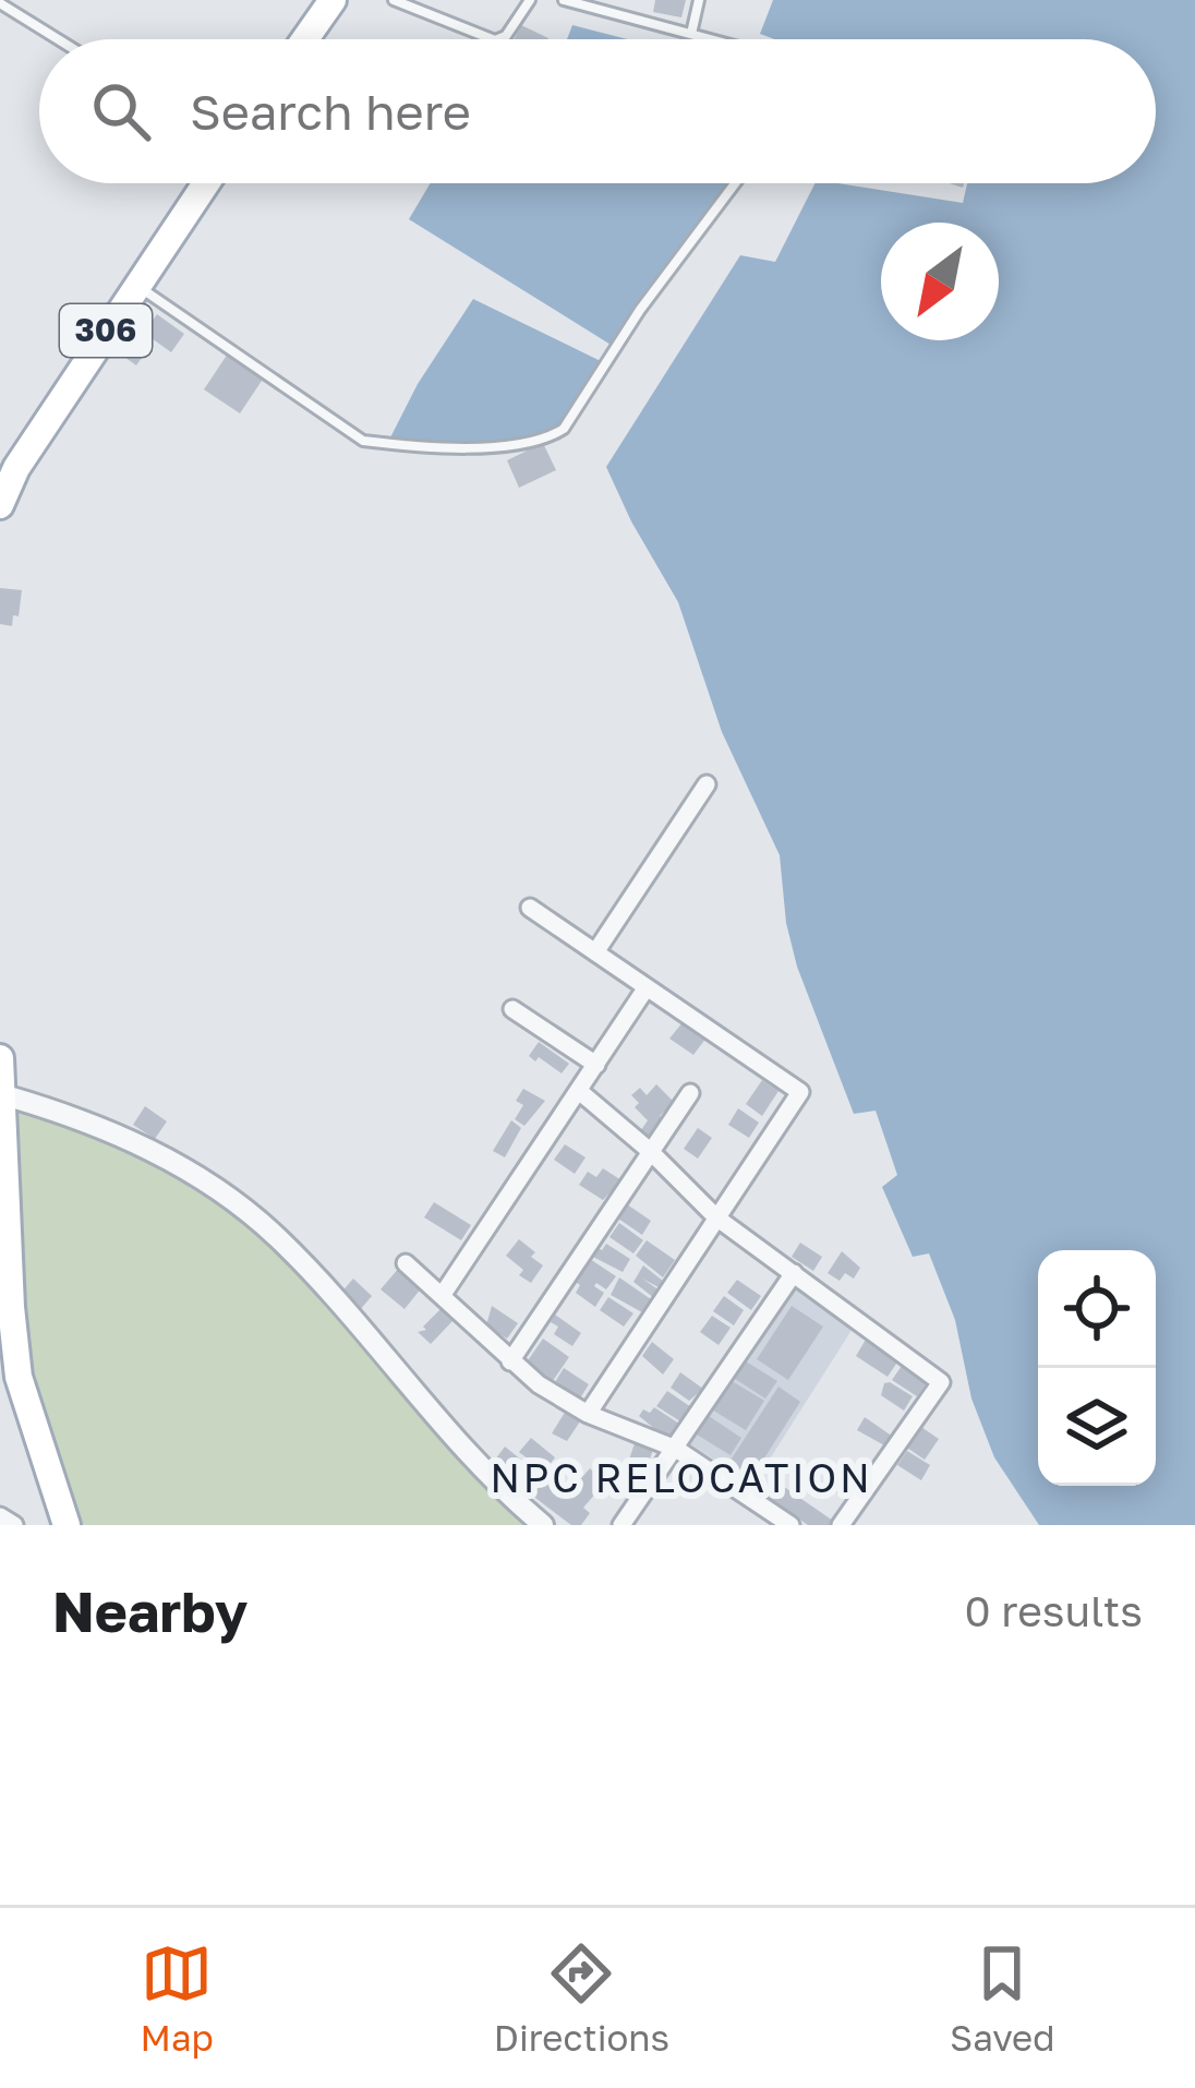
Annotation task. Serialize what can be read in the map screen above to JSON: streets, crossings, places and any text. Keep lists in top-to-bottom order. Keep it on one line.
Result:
{"streets":{"main road":["306"]},"districts":["NPC RELOCATION"],"north":"bottom left","page":{"search":"Search here","heading":["Nearby","0 results"],"nav":["Map","Directions","Saved"]}}
